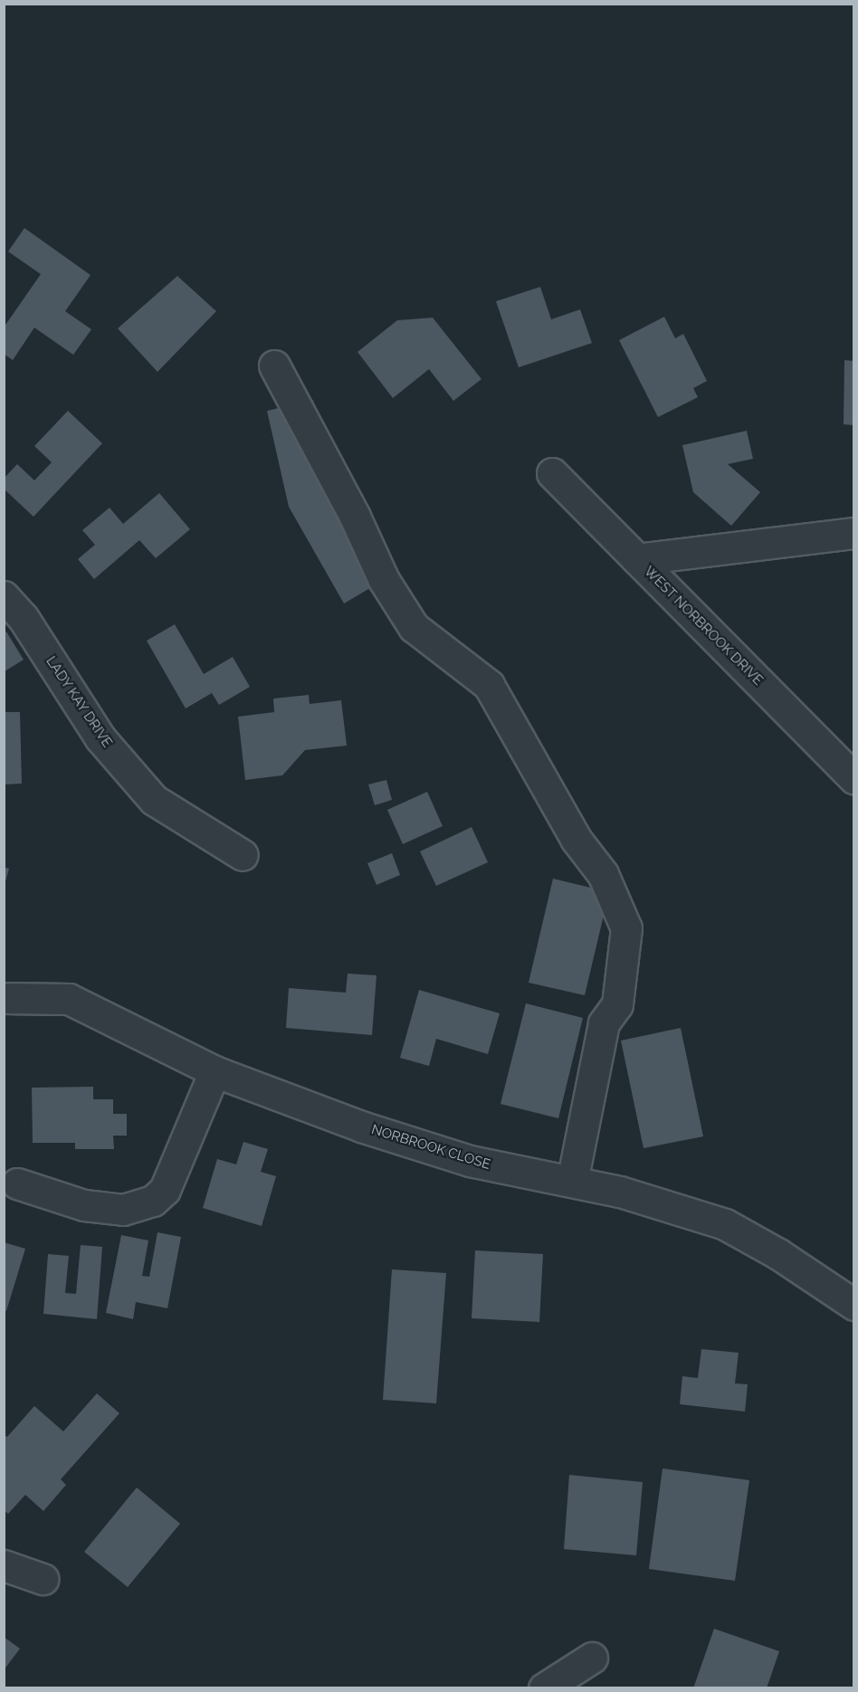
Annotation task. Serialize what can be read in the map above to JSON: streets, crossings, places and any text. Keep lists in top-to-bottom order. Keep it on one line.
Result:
{"streets":{"street":["WEST NORBROOK DRIVE","LADY KAY DRIVE","NORBROOK CLOSE"]}}
